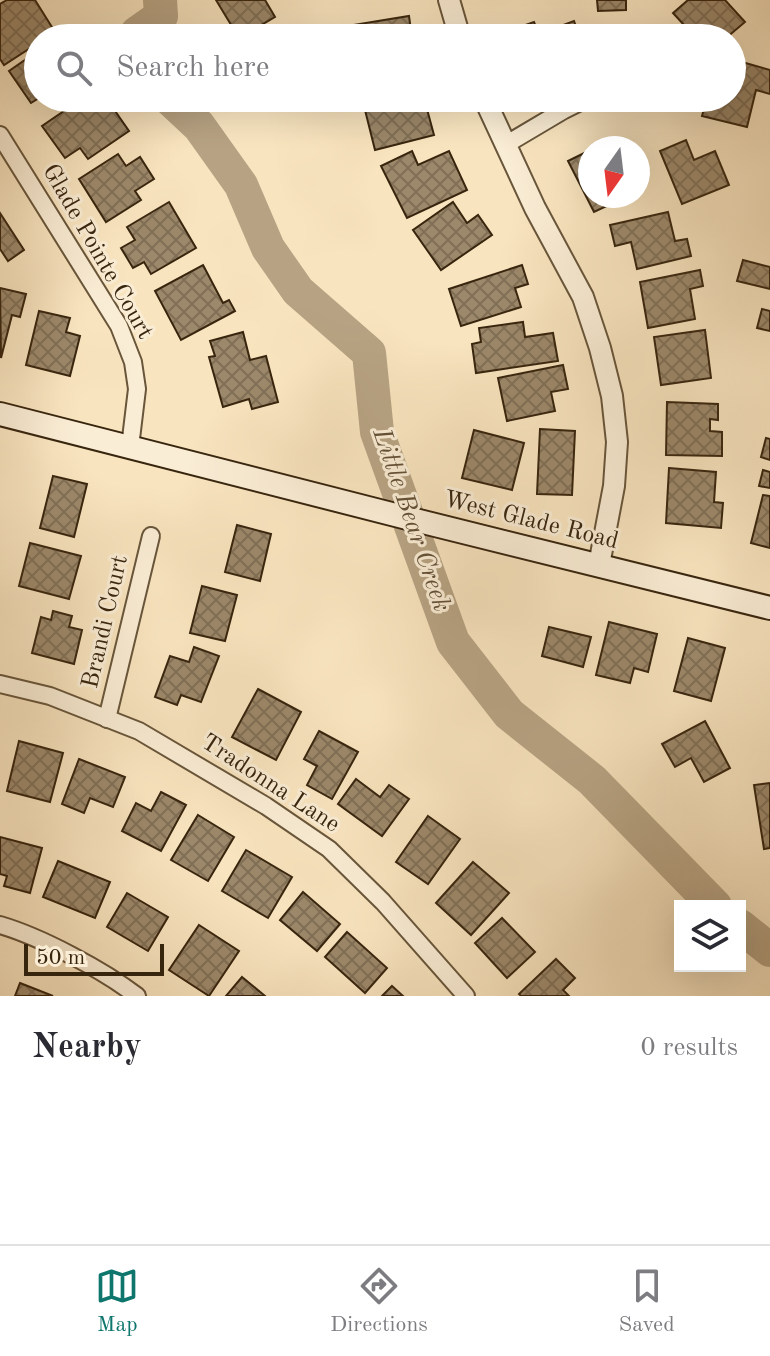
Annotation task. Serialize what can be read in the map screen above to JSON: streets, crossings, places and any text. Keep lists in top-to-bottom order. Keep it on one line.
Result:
{"streets":{"main road":["West Glade Road"],"street":["Glade Pointe Court","Brandi Court","Tradonna Lane"]},"crossings":[["Glade Pointe Court","West Glade Road"],["Brandi Court","Tradonna Lane"]],"water":["Little Bear Creek"],"scale_bar":"50 m","north":"bottom","page":{"search":"Search here","scale":"50 m","heading":["Nearby","0 results"],"nav":["Map","Directions","Saved"]}}
